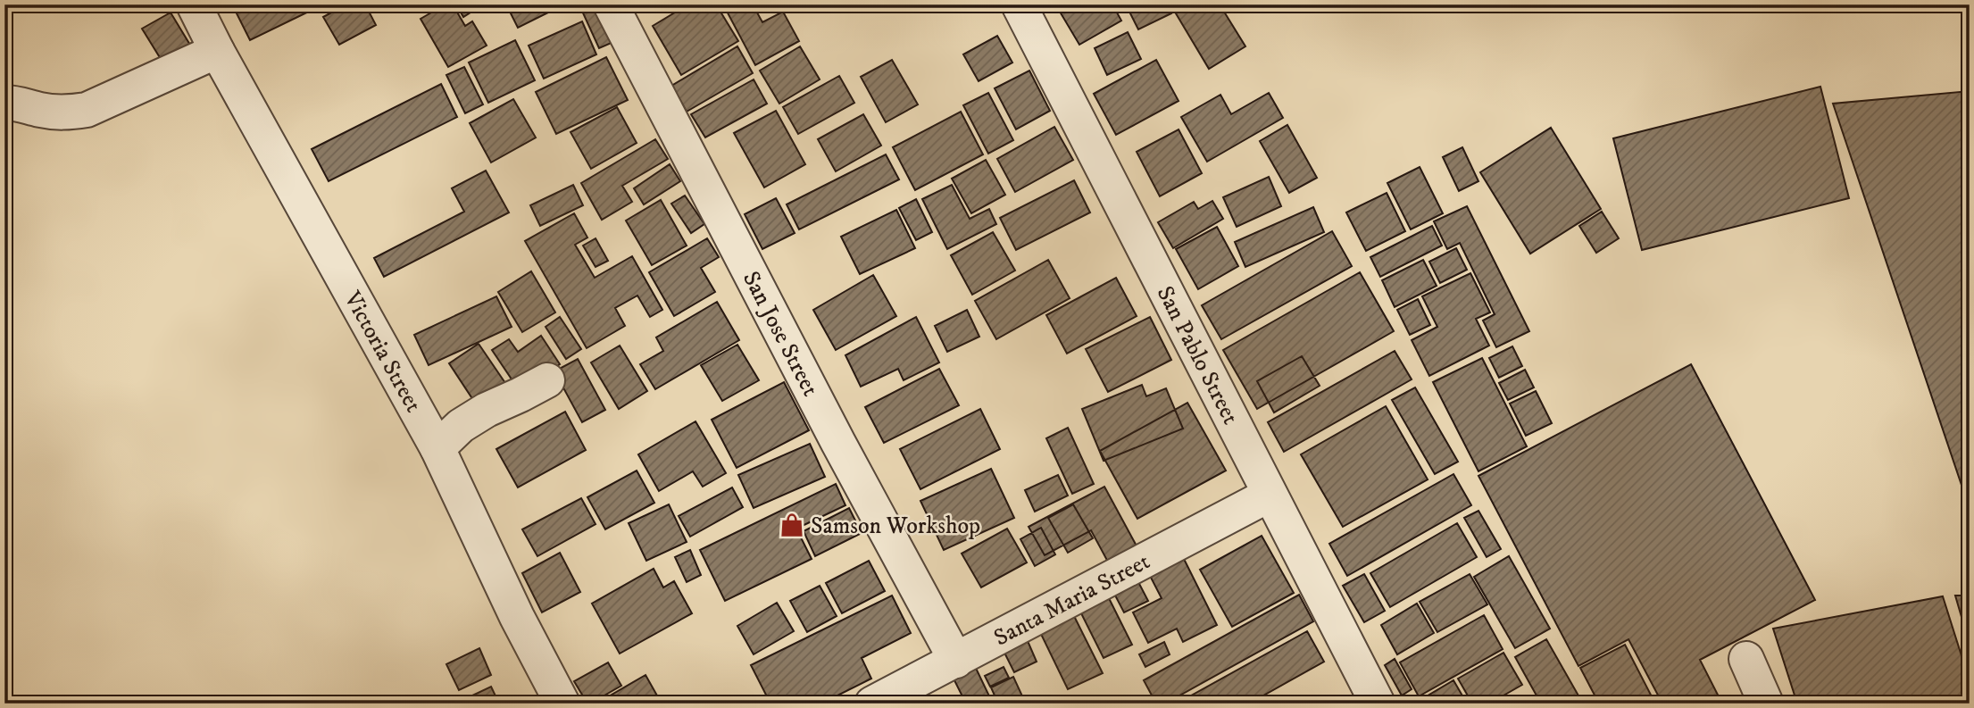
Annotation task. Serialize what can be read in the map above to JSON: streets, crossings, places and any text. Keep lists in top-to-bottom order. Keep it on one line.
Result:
{"streets":{"street":["San Jose Street","Victoria Street","San Pablo Street","Santa Maria Street"]},"crossings":[["San Jose Street","Santa Maria Street"],["San Pablo Street","Santa Maria Street"]],"places":{"shop":["Samson Workshop"]}}
